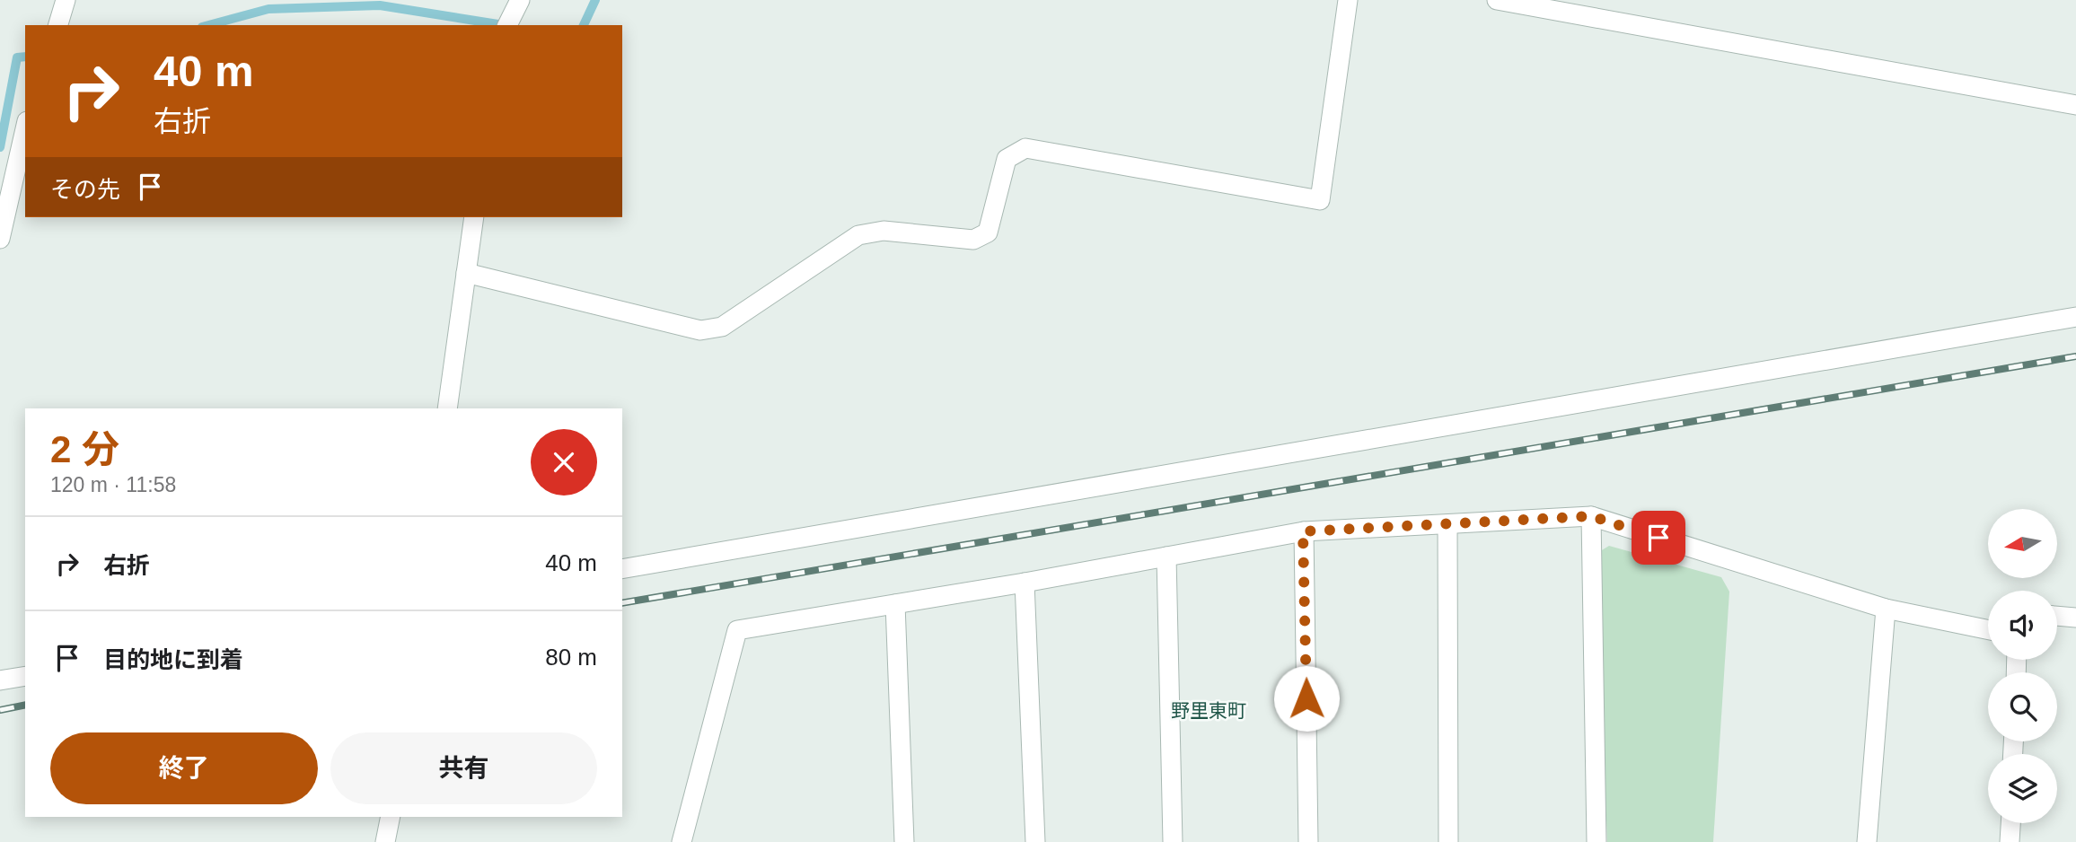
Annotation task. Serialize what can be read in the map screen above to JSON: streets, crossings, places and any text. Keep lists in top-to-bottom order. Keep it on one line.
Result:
{"districts":["野里東町"],"north":"left","page":{"turn":["40 m","右折"],"then":"その先","heading":["2 分","120 m · 11:58"],"list":[{"name":"右折","value":"40 m"},{"name":"目的地に到着","value":"80 m"}],"buttons":["終了","共有"]}}
